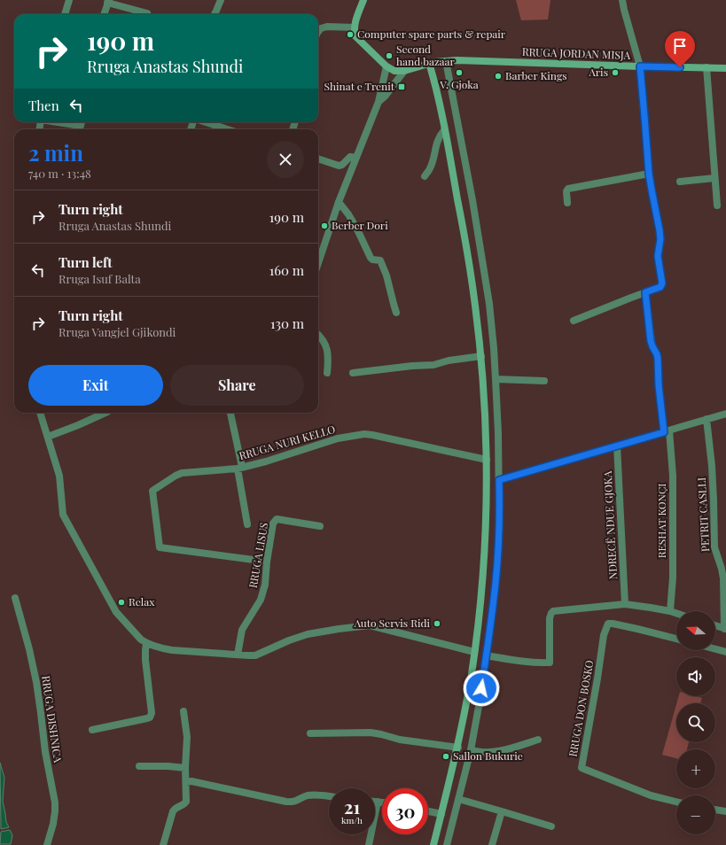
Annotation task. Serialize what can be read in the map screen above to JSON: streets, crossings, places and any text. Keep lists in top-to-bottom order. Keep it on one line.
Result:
{"streets":{"street":["RRUGA JORDAN MISJA","RRUGA NURI KELLO","PETRIT CASLLI","RESHAT KONÇI","NDRECË NDUE GJOKA","RRUGA LISUS","RRUGA DON BOSKO","RRUGA DISHNICA"]},"crossings":[["RRUGA NURI KELLO","RRUGA LISUS"]],"places":{"other":["Computer spare parts & repair","Second hand bazaar","V. Gjoka","Aris","Barber Kings","Berber Dori","Relax","Auto Servis Ridi","Sallon Bukurie"],"transit":["Shinat e Trenit"]},"north":"left","page":{"turn":["190 m","Rruga Anastas Shundi"],"then":"Then","heading":["2 min","740 m · 13:48"],"list":[{"name":"Turn right","note":"Rruga Anastas Shundi","value":"190 m"},{"name":"Turn left","note":"Rruga Isuf Balta","value":"160 m"},{"name":"Turn right","note":"Rruga Vangjel Gjikondi","value":"130 m"}],"buttons":["Exit","Share"],"map_buttons":["+","−"],"speed":"21 km/h","limit":"30"}}
